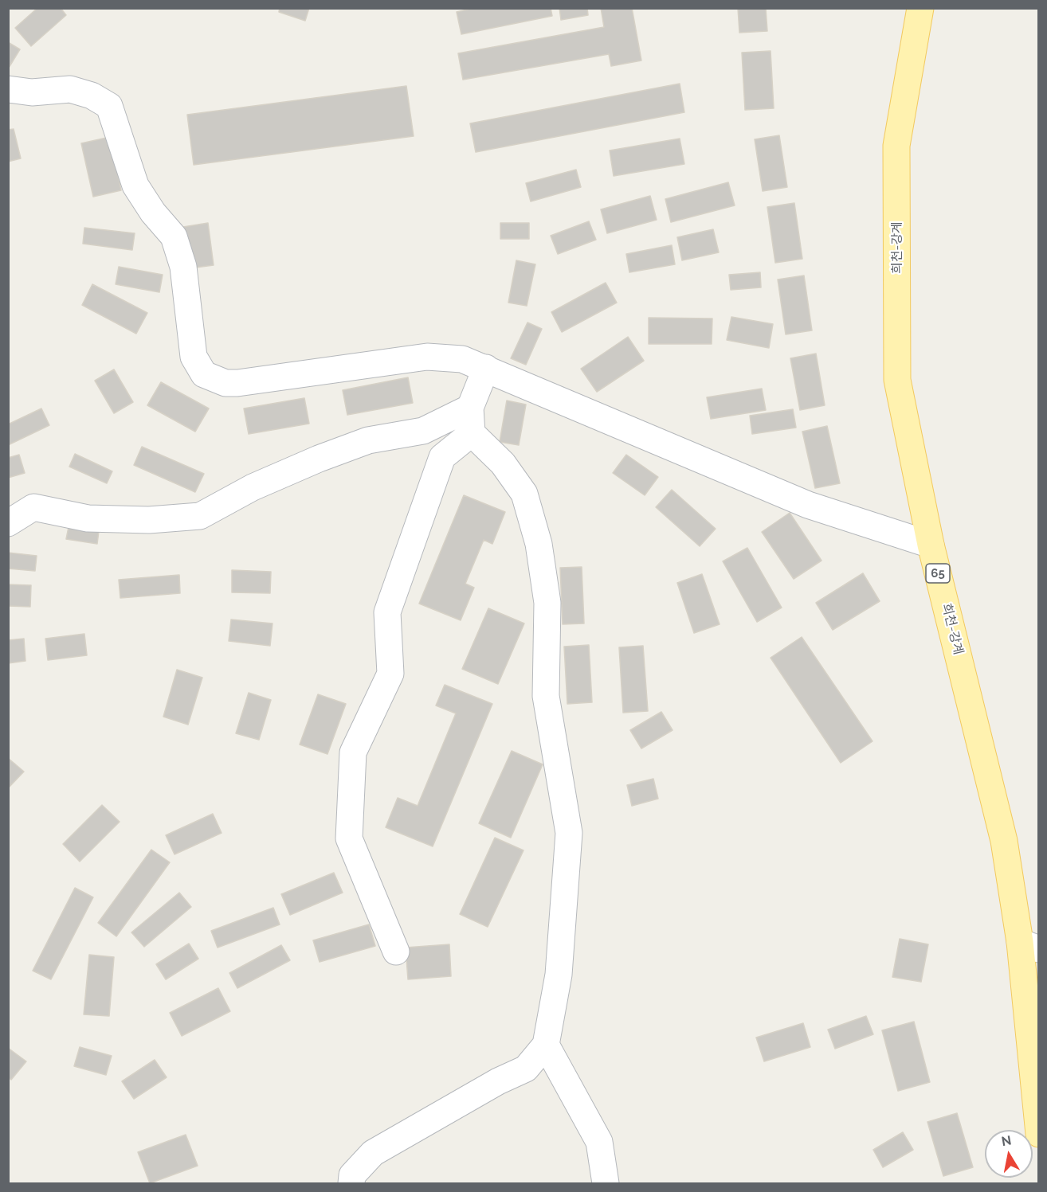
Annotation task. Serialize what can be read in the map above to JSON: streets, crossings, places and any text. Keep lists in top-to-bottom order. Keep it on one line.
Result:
{"streets":{"main road":["희천-강계","65"]},"north":"top"}
